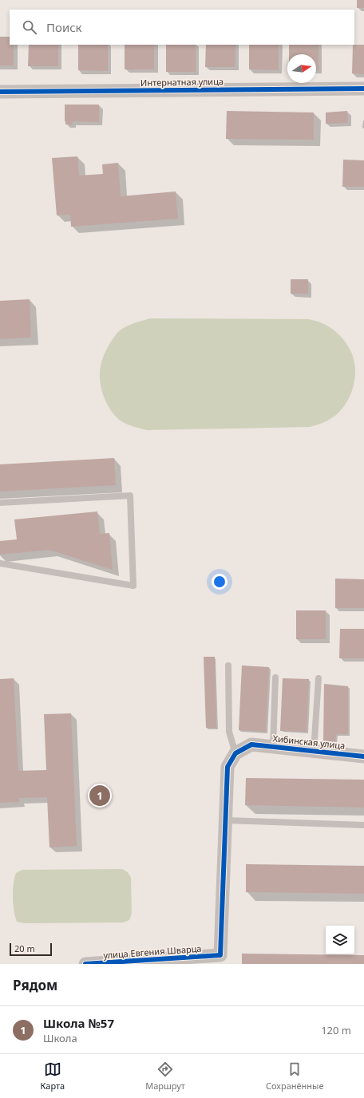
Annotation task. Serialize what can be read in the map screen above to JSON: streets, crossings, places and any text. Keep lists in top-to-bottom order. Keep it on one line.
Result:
{"streets":{"street":["Интернатная улица","Хибинская улица","улица Евгения Шварца"]},"scale_bar":"20 m","north":"right","page":{"search":"Поиск","pins":"1","scale":"20 m","heading":"Рядом","list":[{"mark":"1","name":"Школа №57","note":"Школа","value":"120 m"}],"nav":["Карта","Маршрут","Сохранённые"]}}
